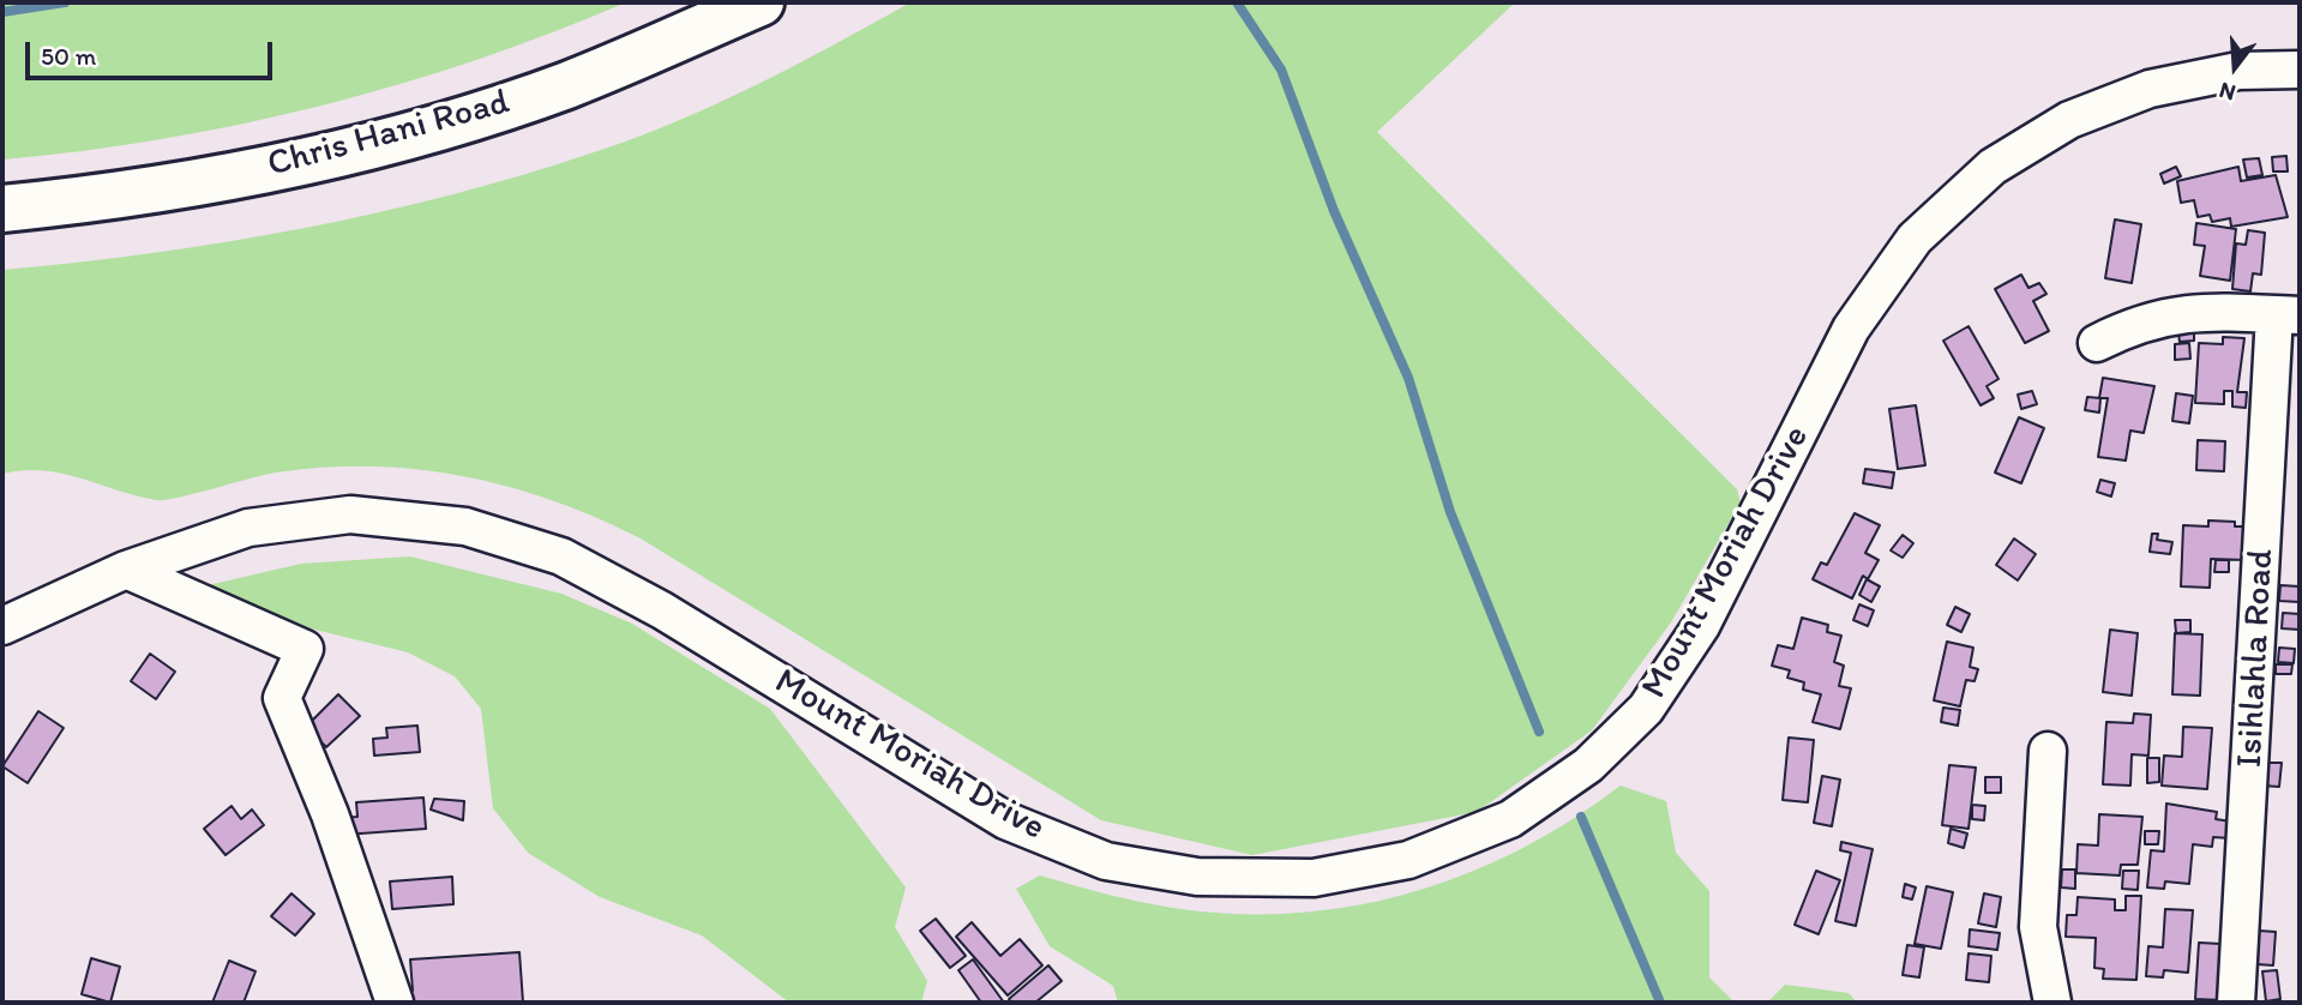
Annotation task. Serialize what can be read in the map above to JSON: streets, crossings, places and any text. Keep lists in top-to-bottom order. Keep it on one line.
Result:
{"streets":{"main road":["Chris Hani Road"],"street":["Mount Moriah Drive","Isihlahla Road"]},"scale_bar":"50 m","north":"bottom"}
